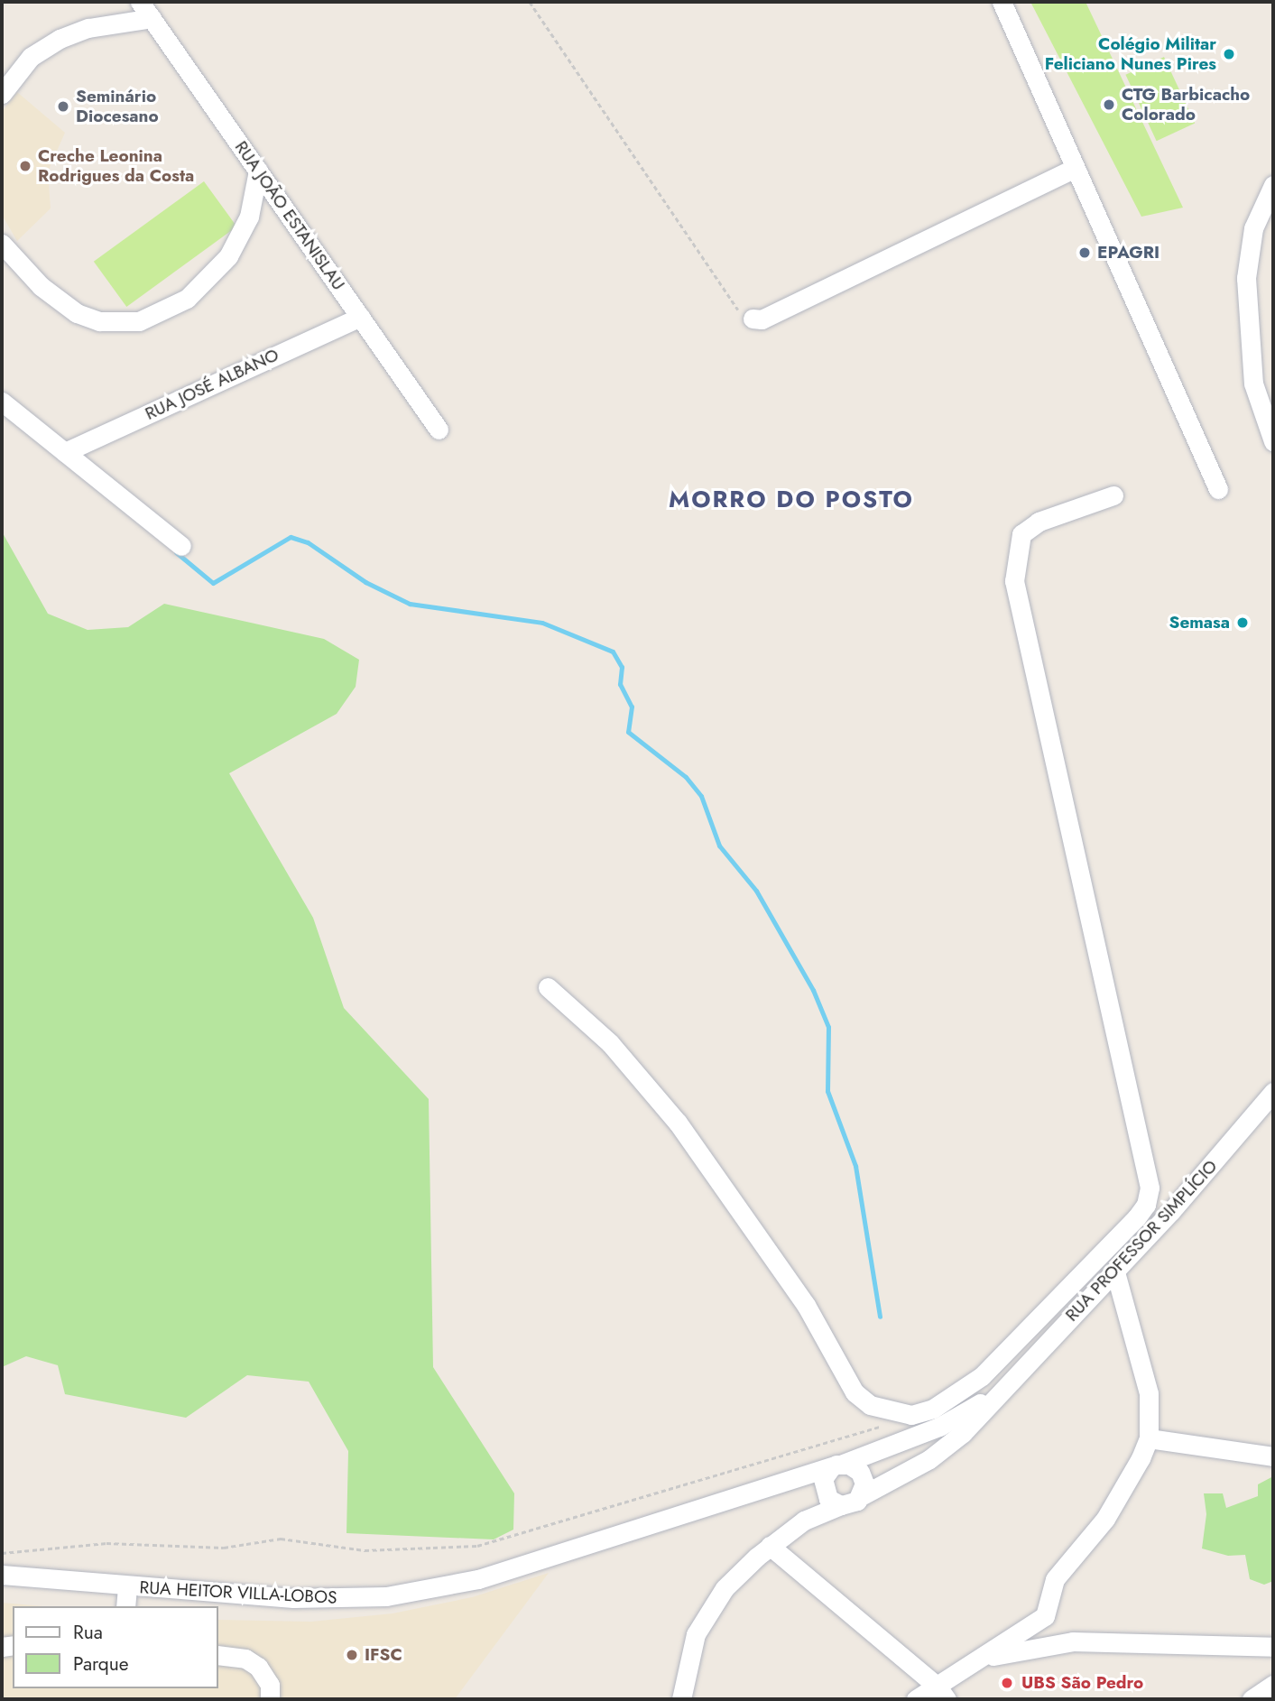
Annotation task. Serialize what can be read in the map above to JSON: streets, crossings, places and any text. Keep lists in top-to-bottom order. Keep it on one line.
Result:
{"streets":{"street":["RUA JOÃO ESTANISLAU","RUA JOSÉ ALBANO","RUA PROFESSOR SIMPLÍCIO","RUA HEITOR VILLA-LOBOS"]},"crossings":[["RUA JOÃO ESTANISLAU","RUA JOSÉ ALBANO"],["RUA PROFESSOR SIMPLÍCIO","RUA HEITOR VILLA-LOBOS"]],"districts":["MORRO DO POSTO"],"places":["Colégio Militar Feliciano Nunes Pires","CTG Barbicacho Colorado","Seminário Diocesano","Creche Leonina Rodrigues da Costa","EPAGRI","Semasa","IFSC","UBS São Pedro"],"legend":["Rua","Parque"]}
